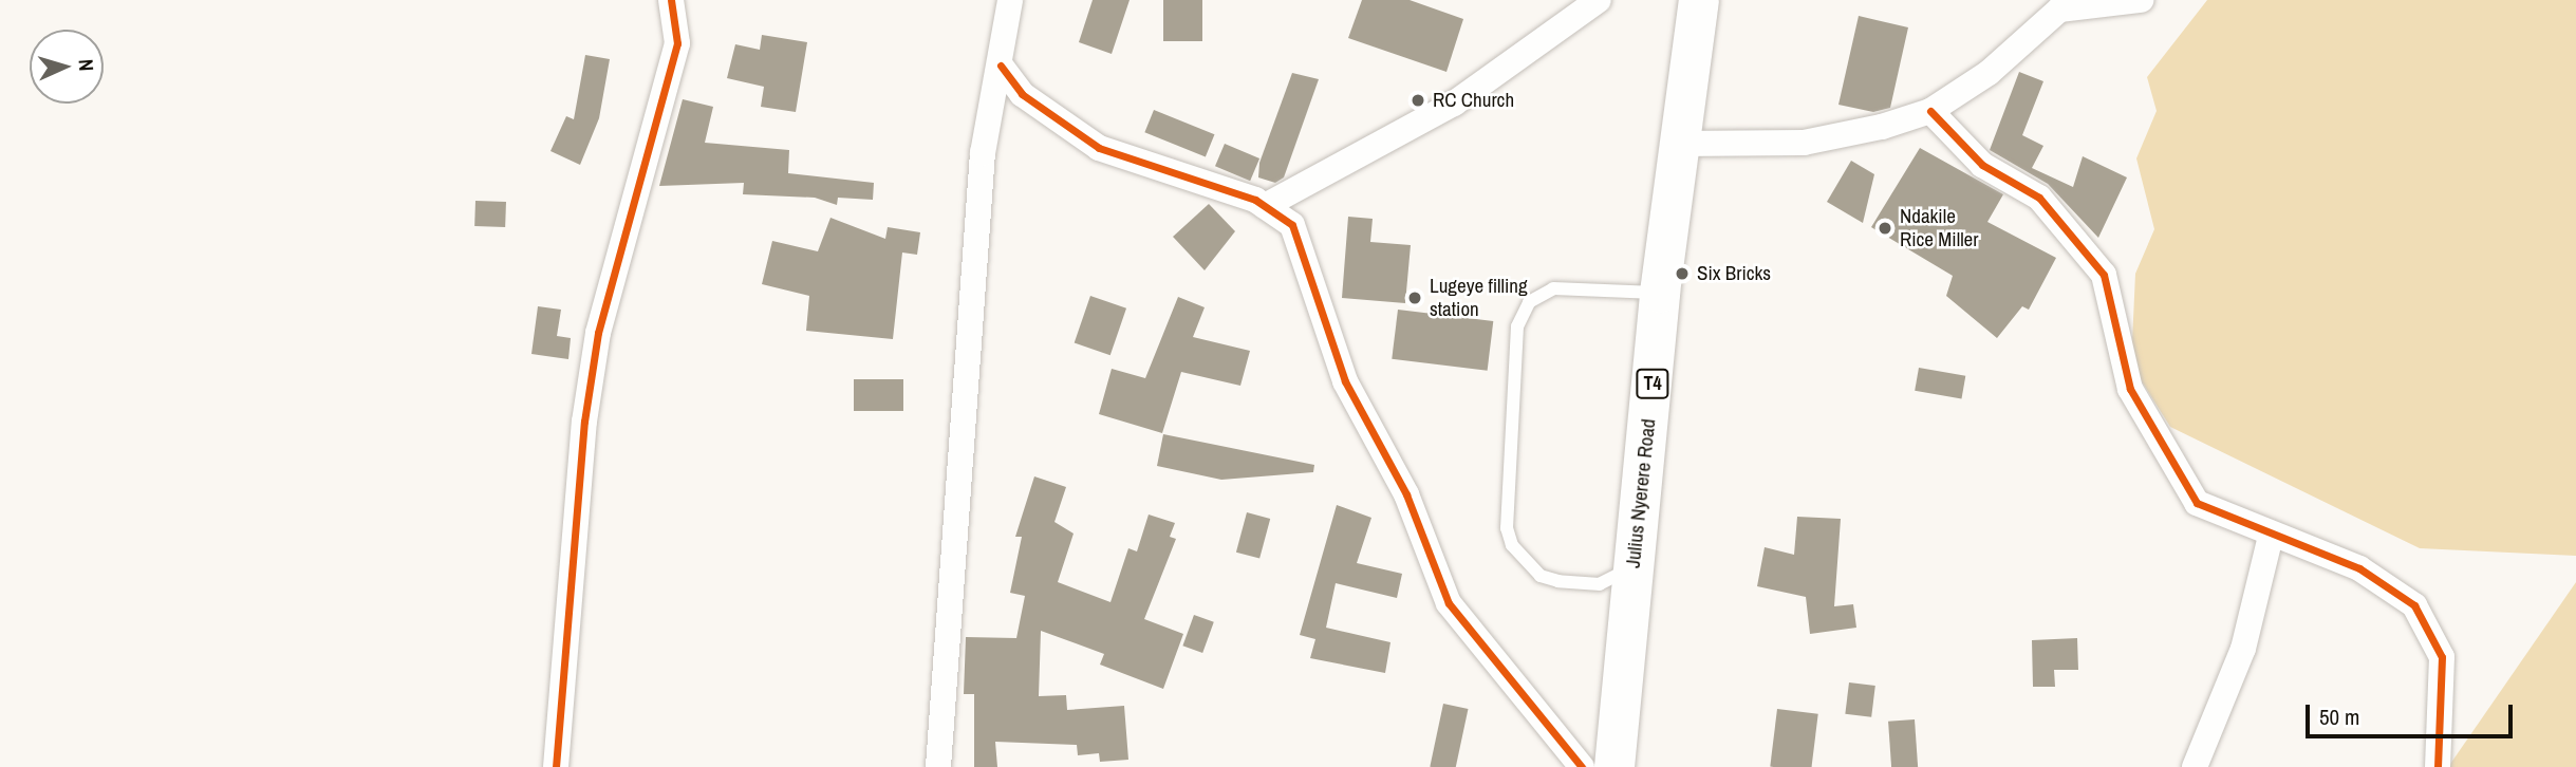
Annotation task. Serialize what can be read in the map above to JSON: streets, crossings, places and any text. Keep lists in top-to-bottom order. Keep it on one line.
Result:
{"streets":{"highway":["T4","Julius Nyerere Road"]},"places":["RC Church","Ndakile Rice Miller","Six Bricks","Lugeye filling station"],"scale_bar":"50 m","north":"right"}
